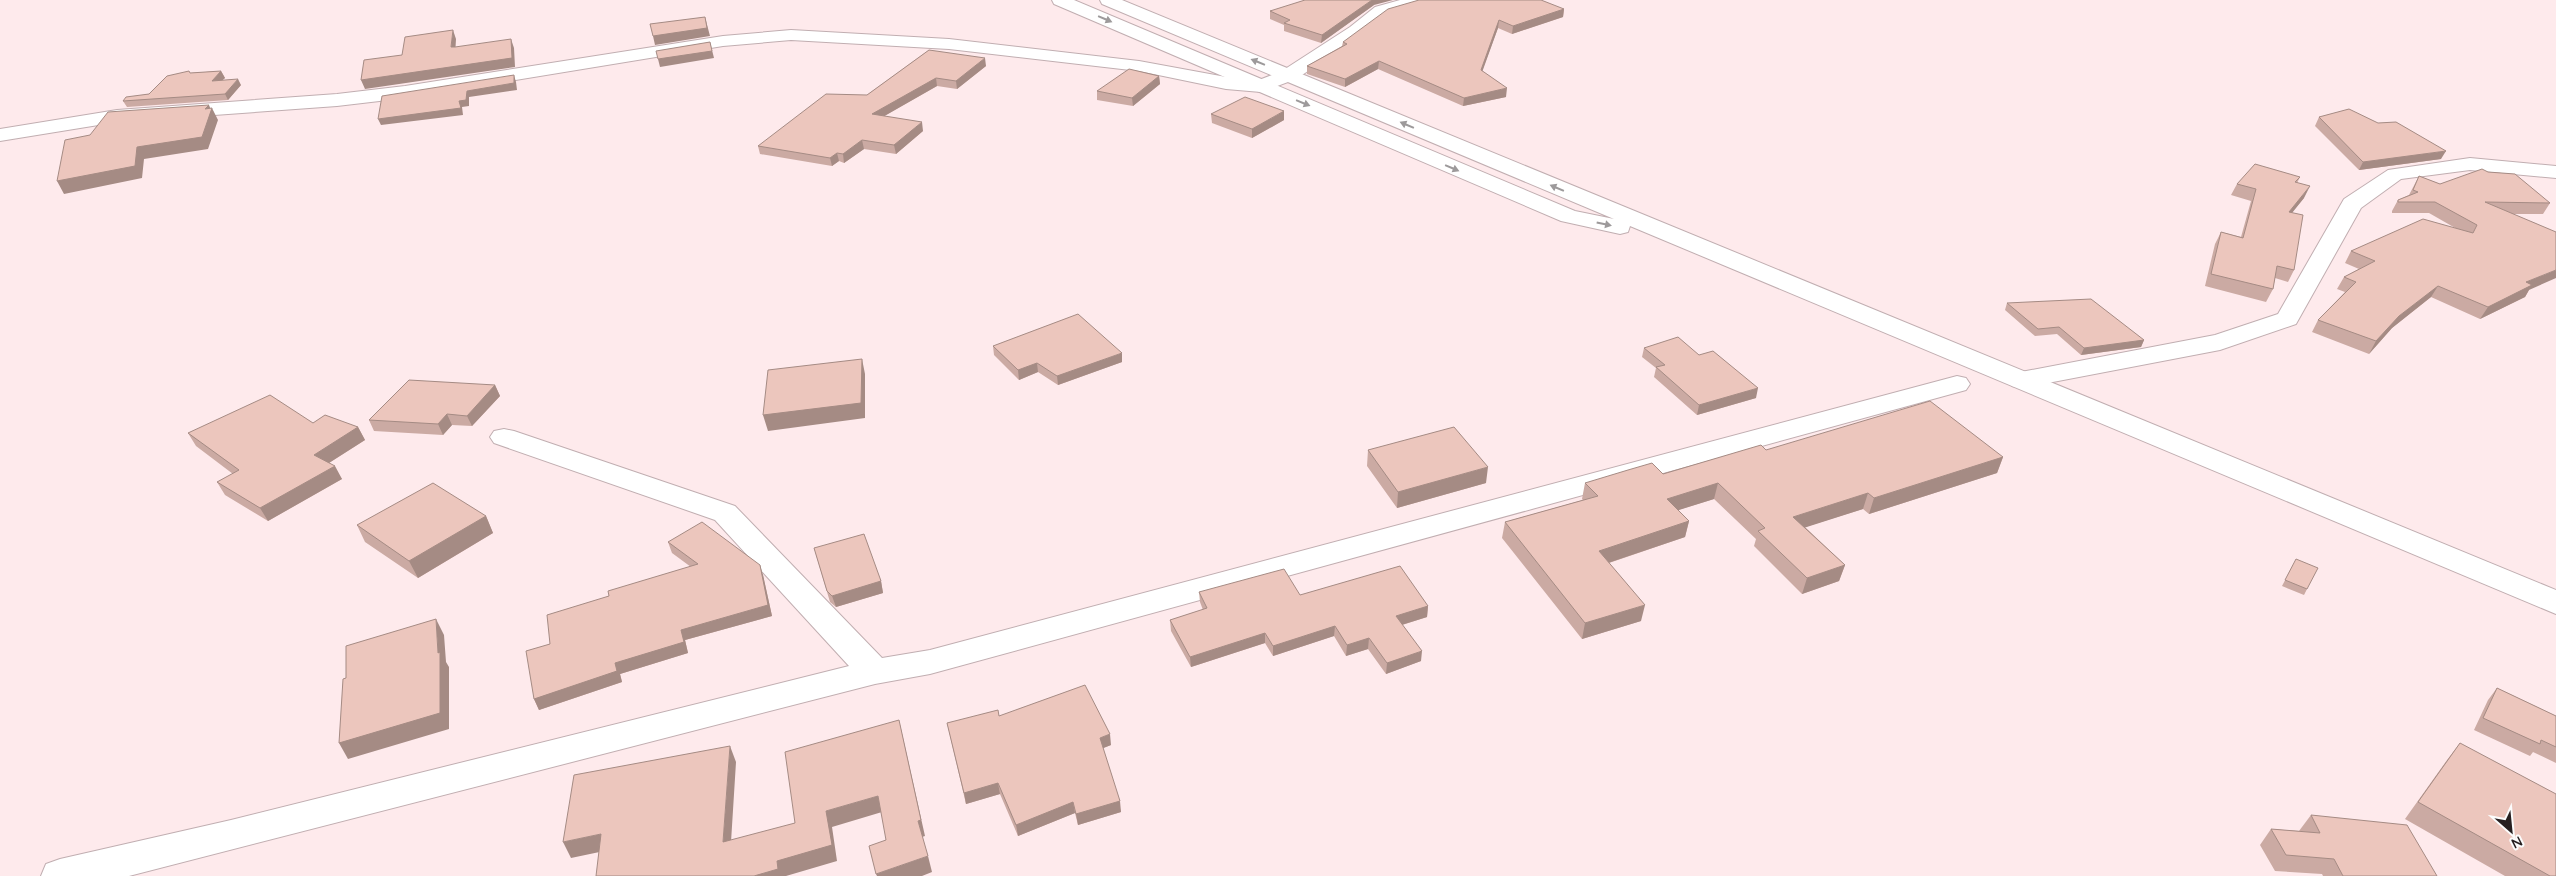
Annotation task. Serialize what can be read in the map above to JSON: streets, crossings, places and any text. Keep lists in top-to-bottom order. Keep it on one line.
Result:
{"north":"bottom right"}
